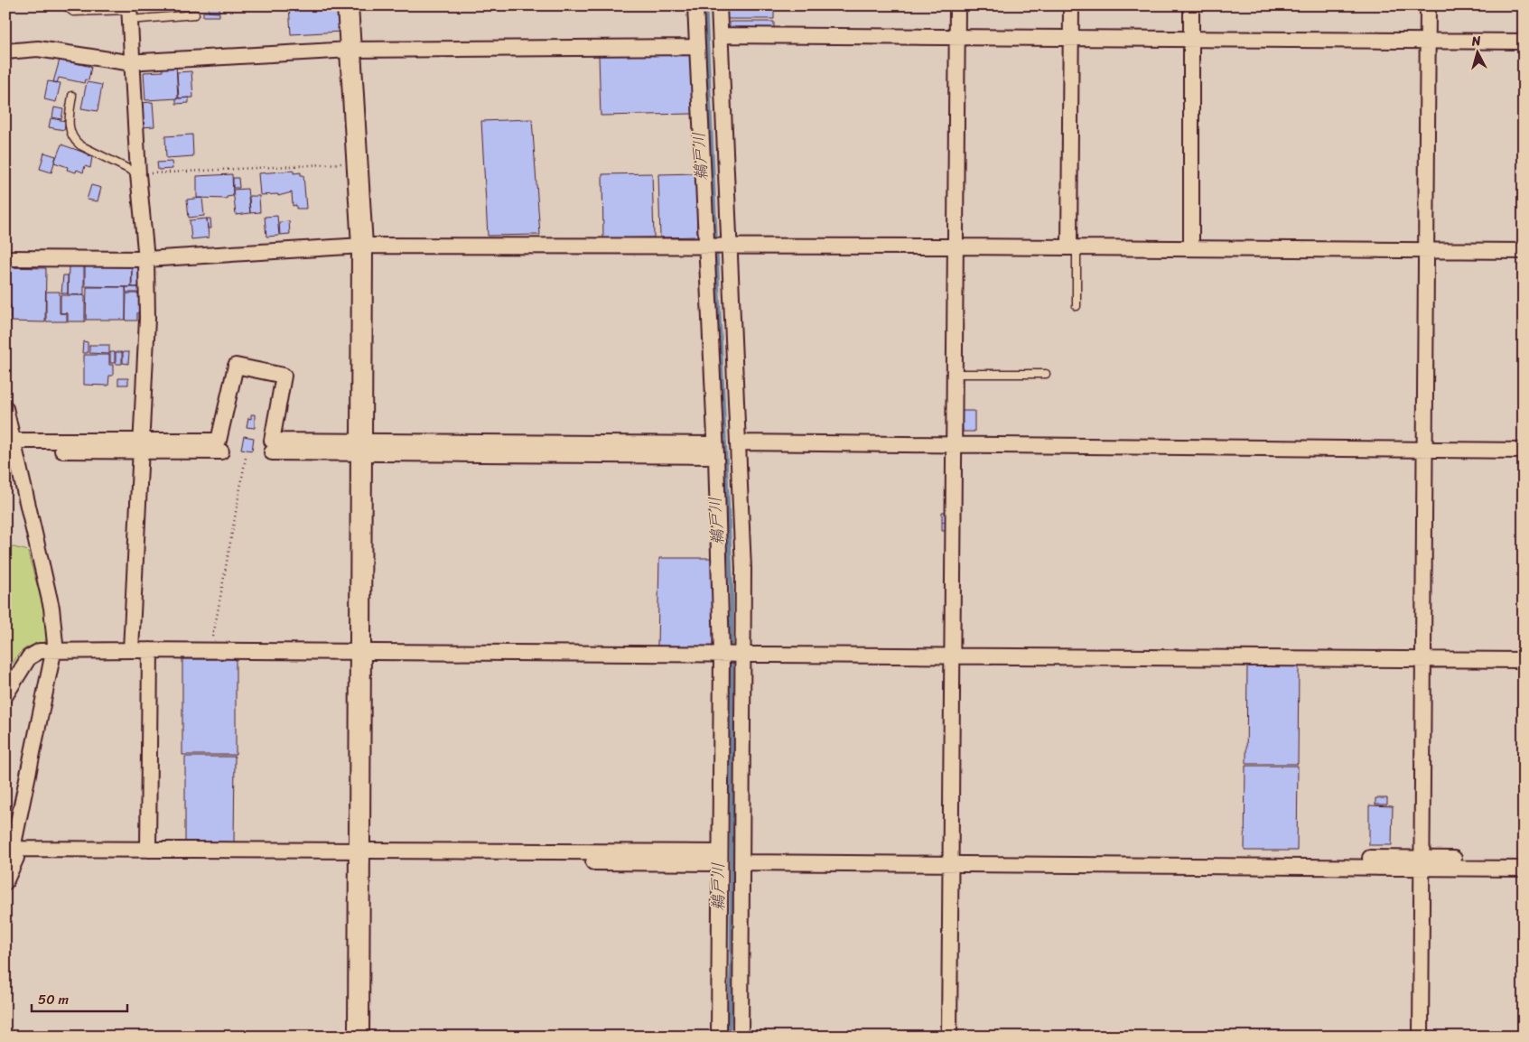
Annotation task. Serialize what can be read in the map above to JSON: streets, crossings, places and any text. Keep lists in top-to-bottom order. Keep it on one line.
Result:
{"water":["鵜戸川"],"scale_bar":"50 m","north":"top"}
